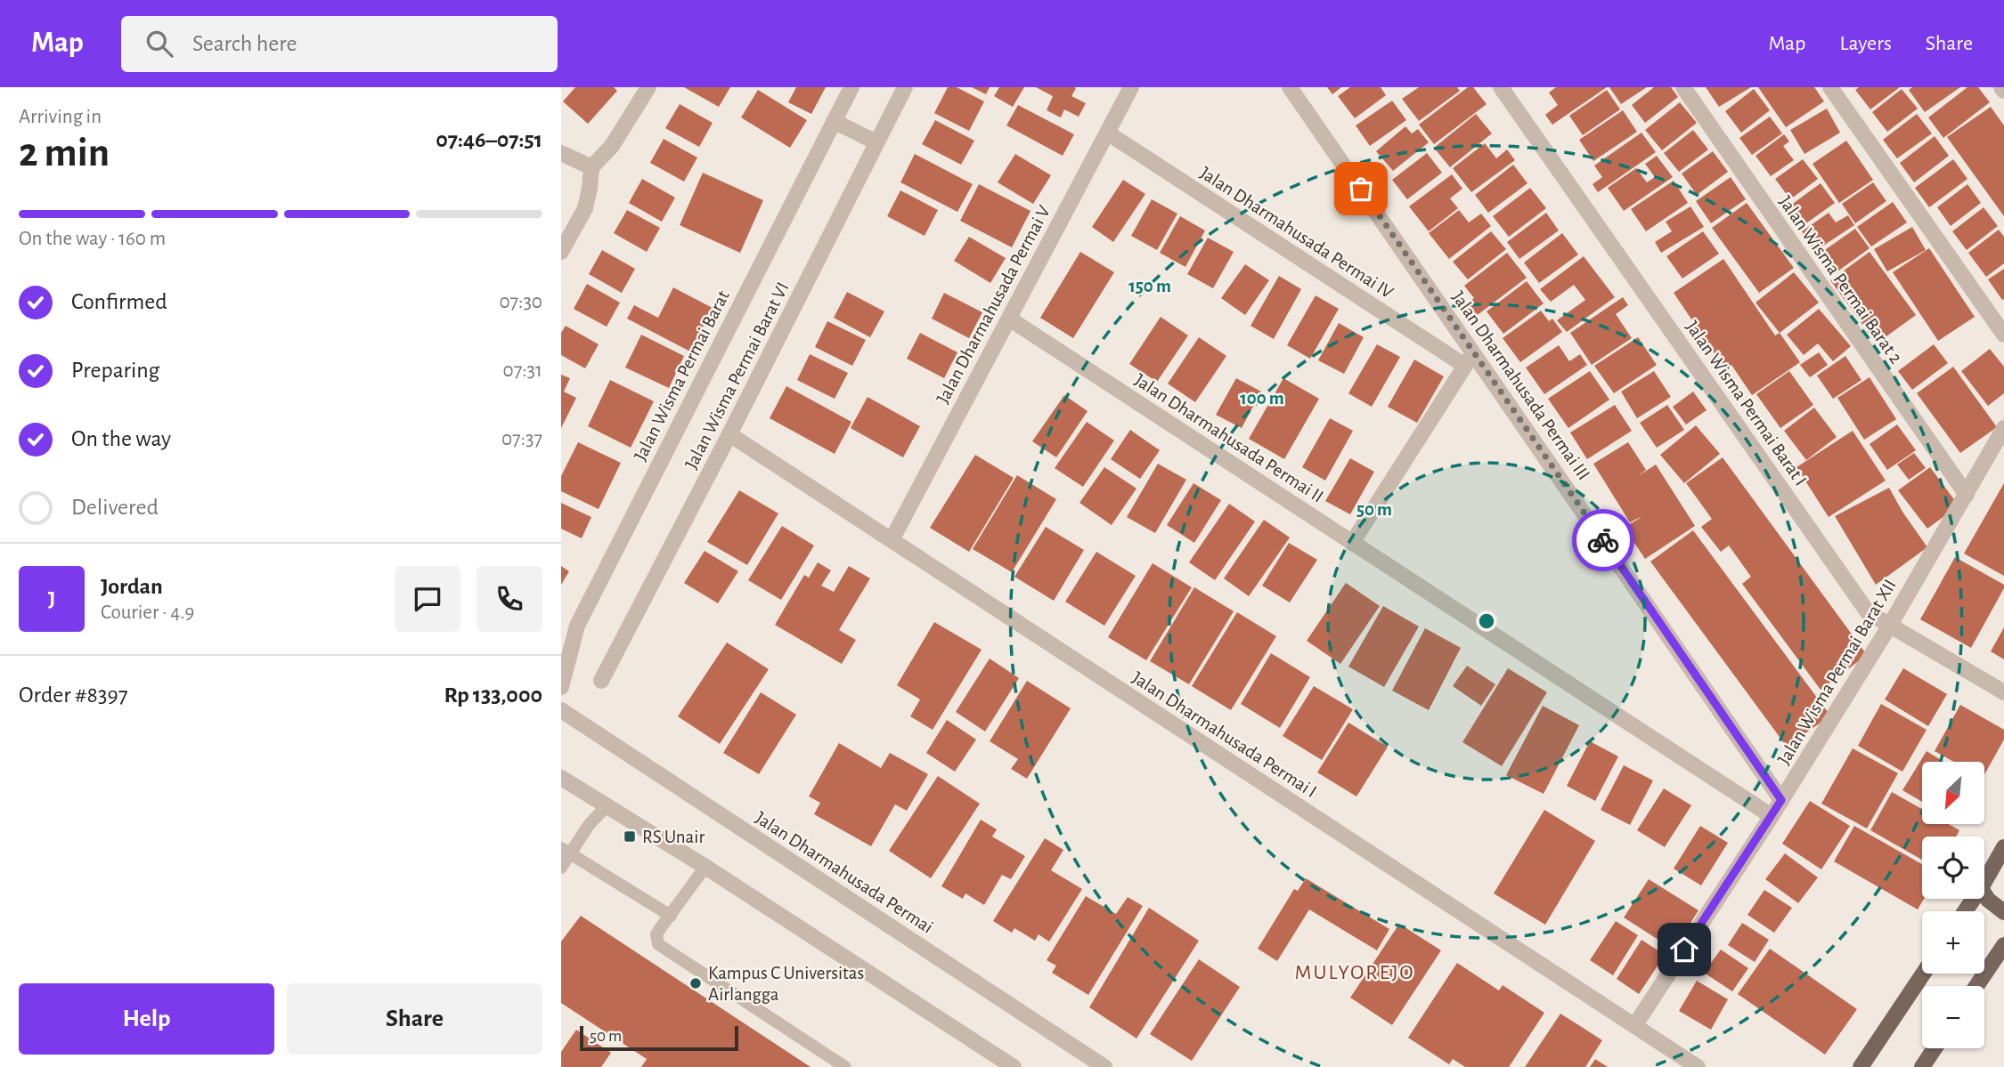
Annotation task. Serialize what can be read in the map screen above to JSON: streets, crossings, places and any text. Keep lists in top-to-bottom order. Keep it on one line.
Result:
{"streets":{"street":["Jalan Dharmahusada Permai IV","Jalan Wisma Permai Barat 2","Jalan Dharmahusada Permai V","Jalan Wisma Permai Barat","Jalan Wisma Permai Barat VI","Jalan Dharmahusada Permai III","Jalan Wisma Permai Barat I","Jalan Dharmahusada Permai II","Jalan Wisma Permai Barat XII","Jalan Dharmahusada Permai I","Jalan Dharmahusada Permai"]},"crossings":[["Jalan Dharmahusada Permai IV","Jalan Dharmahusada Permai V"],["Jalan Dharmahusada Permai IV","Jalan Dharmahusada Permai III"],["Jalan Wisma Permai Barat 2","Jalan Wisma Permai Barat XII"],["Jalan Dharmahusada Permai V","Jalan Dharmahusada Permai II"],["Jalan Dharmahusada Permai V","Jalan Dharmahusada Permai I"],["Jalan Wisma Permai Barat VI","Jalan Dharmahusada Permai I"],["Jalan Dharmahusada Permai III","Jalan Wisma Permai Barat XII"],["Jalan Wisma Permai Barat I","Jalan Wisma Permai Barat XII"],["Jalan Dharmahusada Permai II","Jalan Wisma Permai Barat XII"],["Jalan Wisma Permai Barat XII","Jalan Dharmahusada Permai I"]],"districts":["MULYOREJO"],"places":{"transit":["RS Unair"],"other":["Kampus C Universitas Airlangga"]},"scale_bar":"50 m","north":"bottom left","page":{"header":"Map","search":"Search here","nav":["Map","Layers","Share"],"heading":["2 min","Arriving in","07:46–07:51"],"panel":["Jordan","Courier · 4.9","Order #8397","Rp 133,000"],"bar":"On the way · 160 m","list":[["Confirmed","07:30"],["Preparing","07:31"],["On the way","07:37"],"Delivered"],"round":"J","map_buttons":["+","−"],"buttons":["Help","Share"],"scale":"50 m"},"rings":["150 m","100 m","50 m"]}
